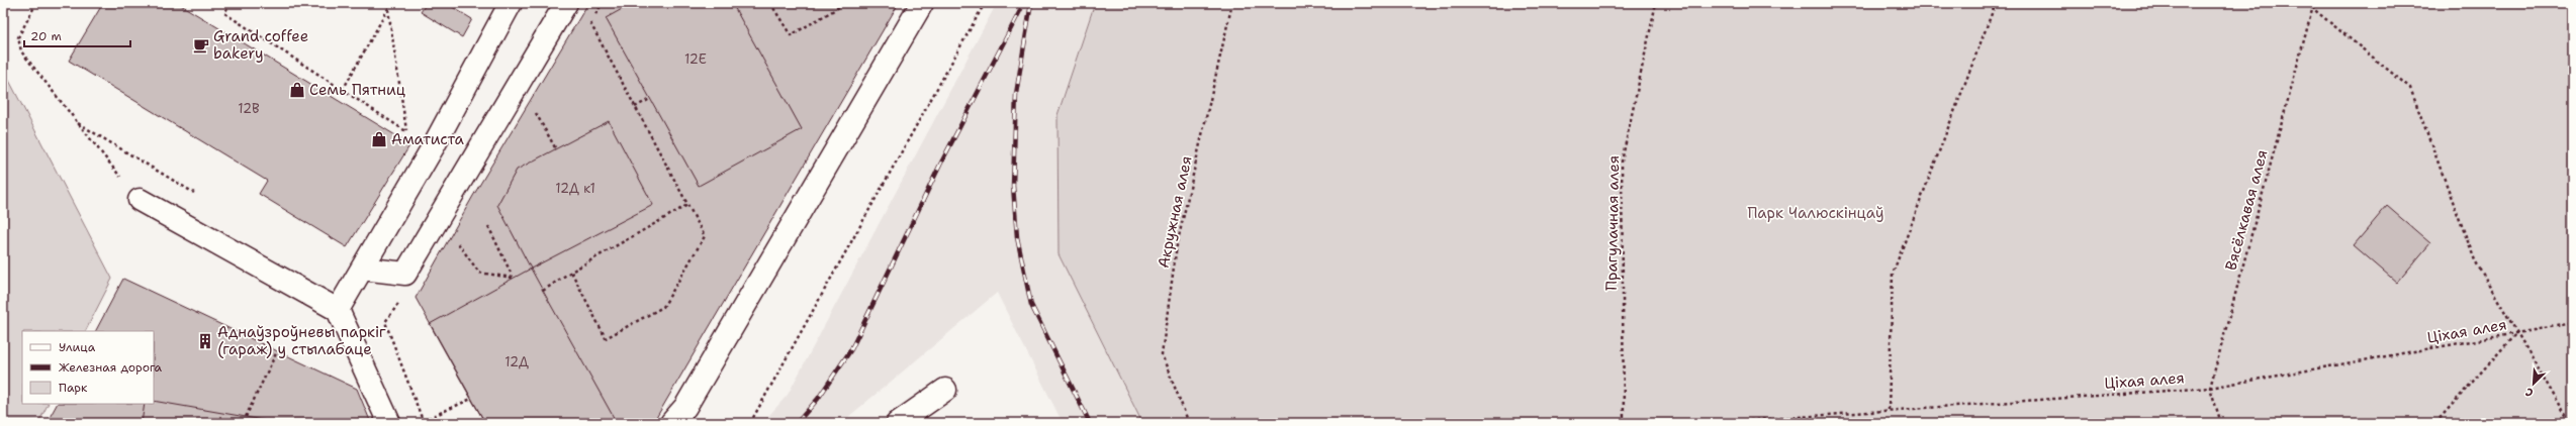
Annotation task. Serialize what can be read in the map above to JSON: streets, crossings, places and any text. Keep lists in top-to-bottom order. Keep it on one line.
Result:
{"streets":{"path":["Вясёлкавая алея","Акружная алея","Прагулачная алея","Ціхая алея"]},"crossings":[["Вясёлкавая алея","Ціхая алея"]],"parks":["Парк Чалюскінцаў"],"places":{"cafe":["Grand coffee bakery"],"shop":["Семь Пятниц","Аматиста"],"building":["Аднаўзроўневы паркіг (гараж) у стылабаце"]},"house_numbers":["12Е","12В","12Д к1","12Д"],"legend":["Улица","Железная дорога","Парк"],"scale_bar":"20 m","north":"bottom left"}
